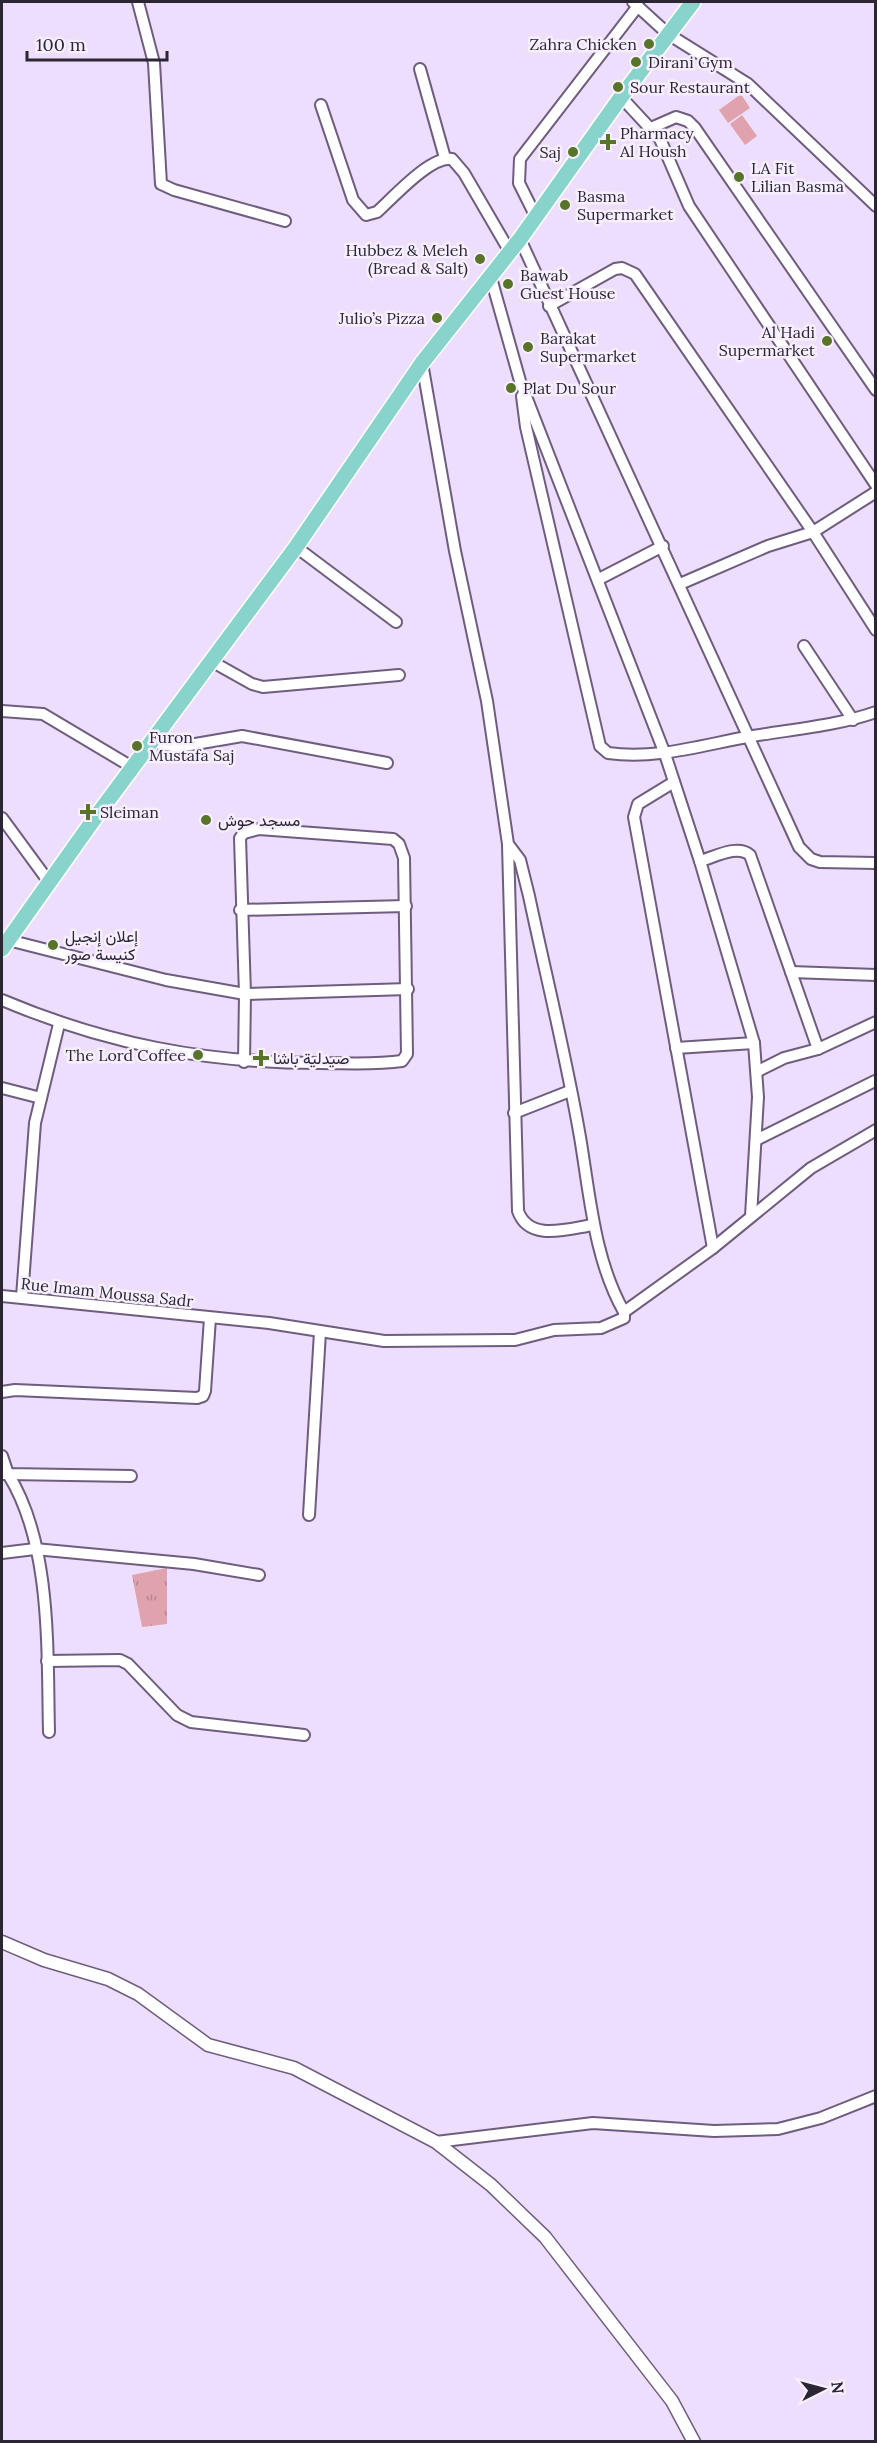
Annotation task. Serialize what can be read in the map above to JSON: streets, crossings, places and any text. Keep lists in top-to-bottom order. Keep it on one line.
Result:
{"streets":{"street":["Rue Imam Moussa Sadr"]},"places":{"other":["Zahra Chicken","Dirani Gym","Sour Restaurant","Saj","LA Fit Lilian Basma","Basma Supermarket","Hubbez & Meleh (Bread & Salt)","Bawab Guest House","Julio’s Pizza","Al Hadi Supermarket","Barakat Supermarket","Plat Du Sour","Furon Mustafa Saj","مسجد حوش","إعلان إنجيل كنيسة صور","The Lord Coffee"],"health":["Pharmacy Al Housh","Sleiman","صيدلية باشا"]},"scale_bar":"100 m","north":"right"}
